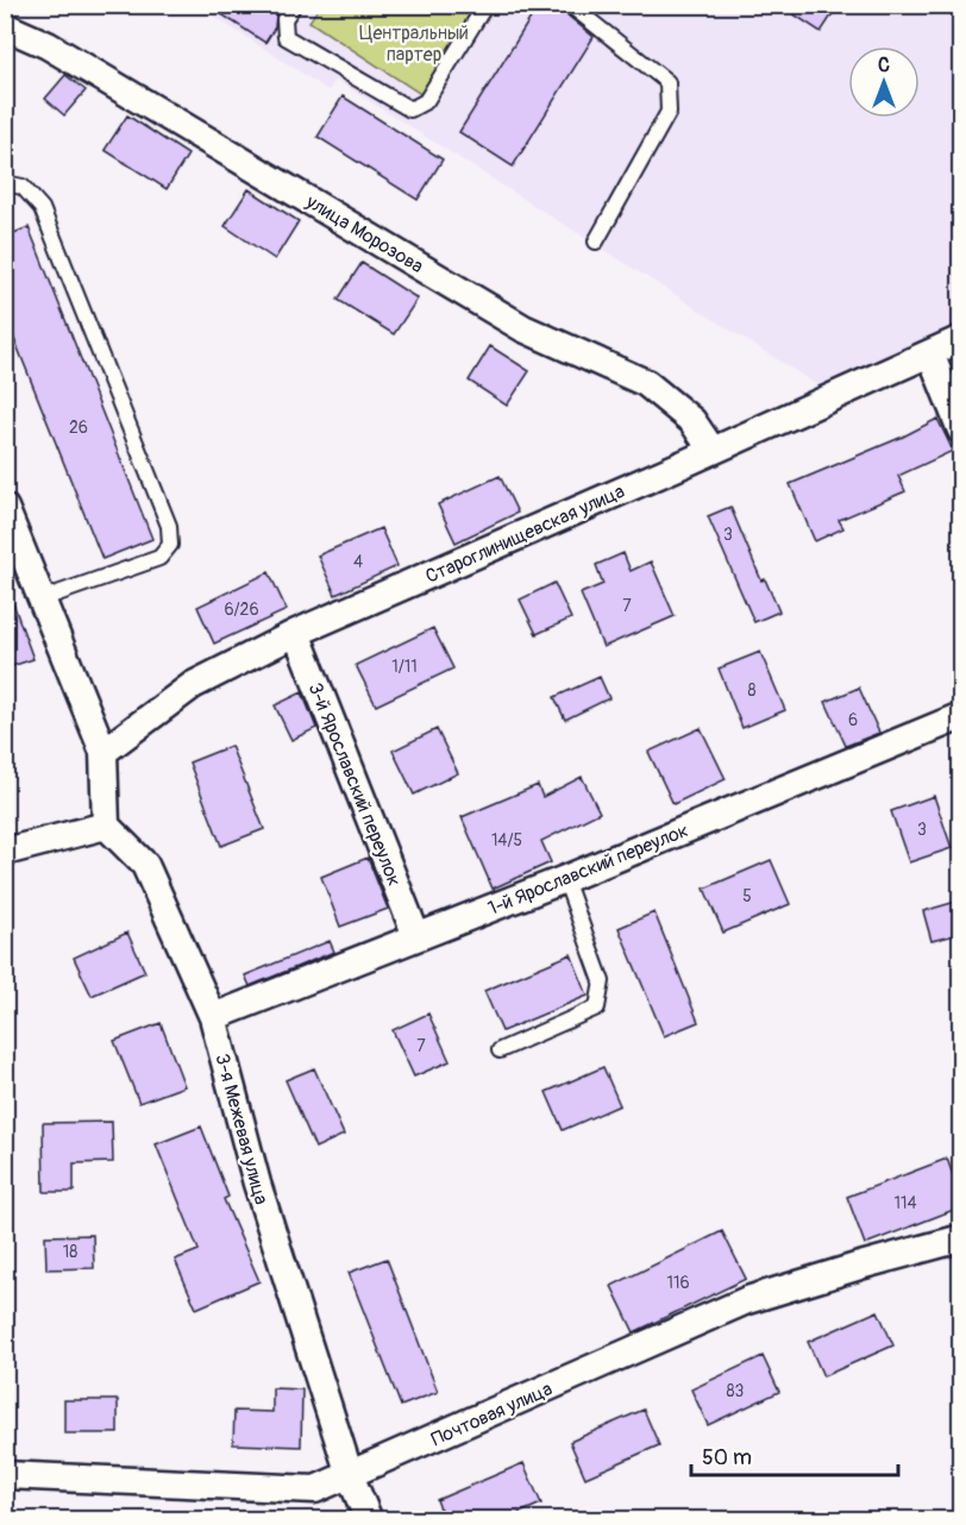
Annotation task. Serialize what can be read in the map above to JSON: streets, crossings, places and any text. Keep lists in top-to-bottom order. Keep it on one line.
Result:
{"streets":{"street":["улица Морозова","Староглинищевская улица","3-й Ярославский переулок","1-й Ярославский переулок","3-я Межевая улица","Почтовая улица"]},"crossings":[["улица Морозова","Староглинищевская улица"],["Староглинищевская улица","3-й Ярославский переулок"],["3-й Ярославский переулок","1-й Ярославский переулок"],["1-й Ярославский переулок","3-я Межевая улица"],["3-я Межевая улица","Почтовая улица"]],"parks":["Центральный партер"],"house_numbers":["26","3","4","7","6/26","1/11","8","6","3","14/5","5","7","114","18","116","83"],"scale_bar":"50 m","north":"top"}
